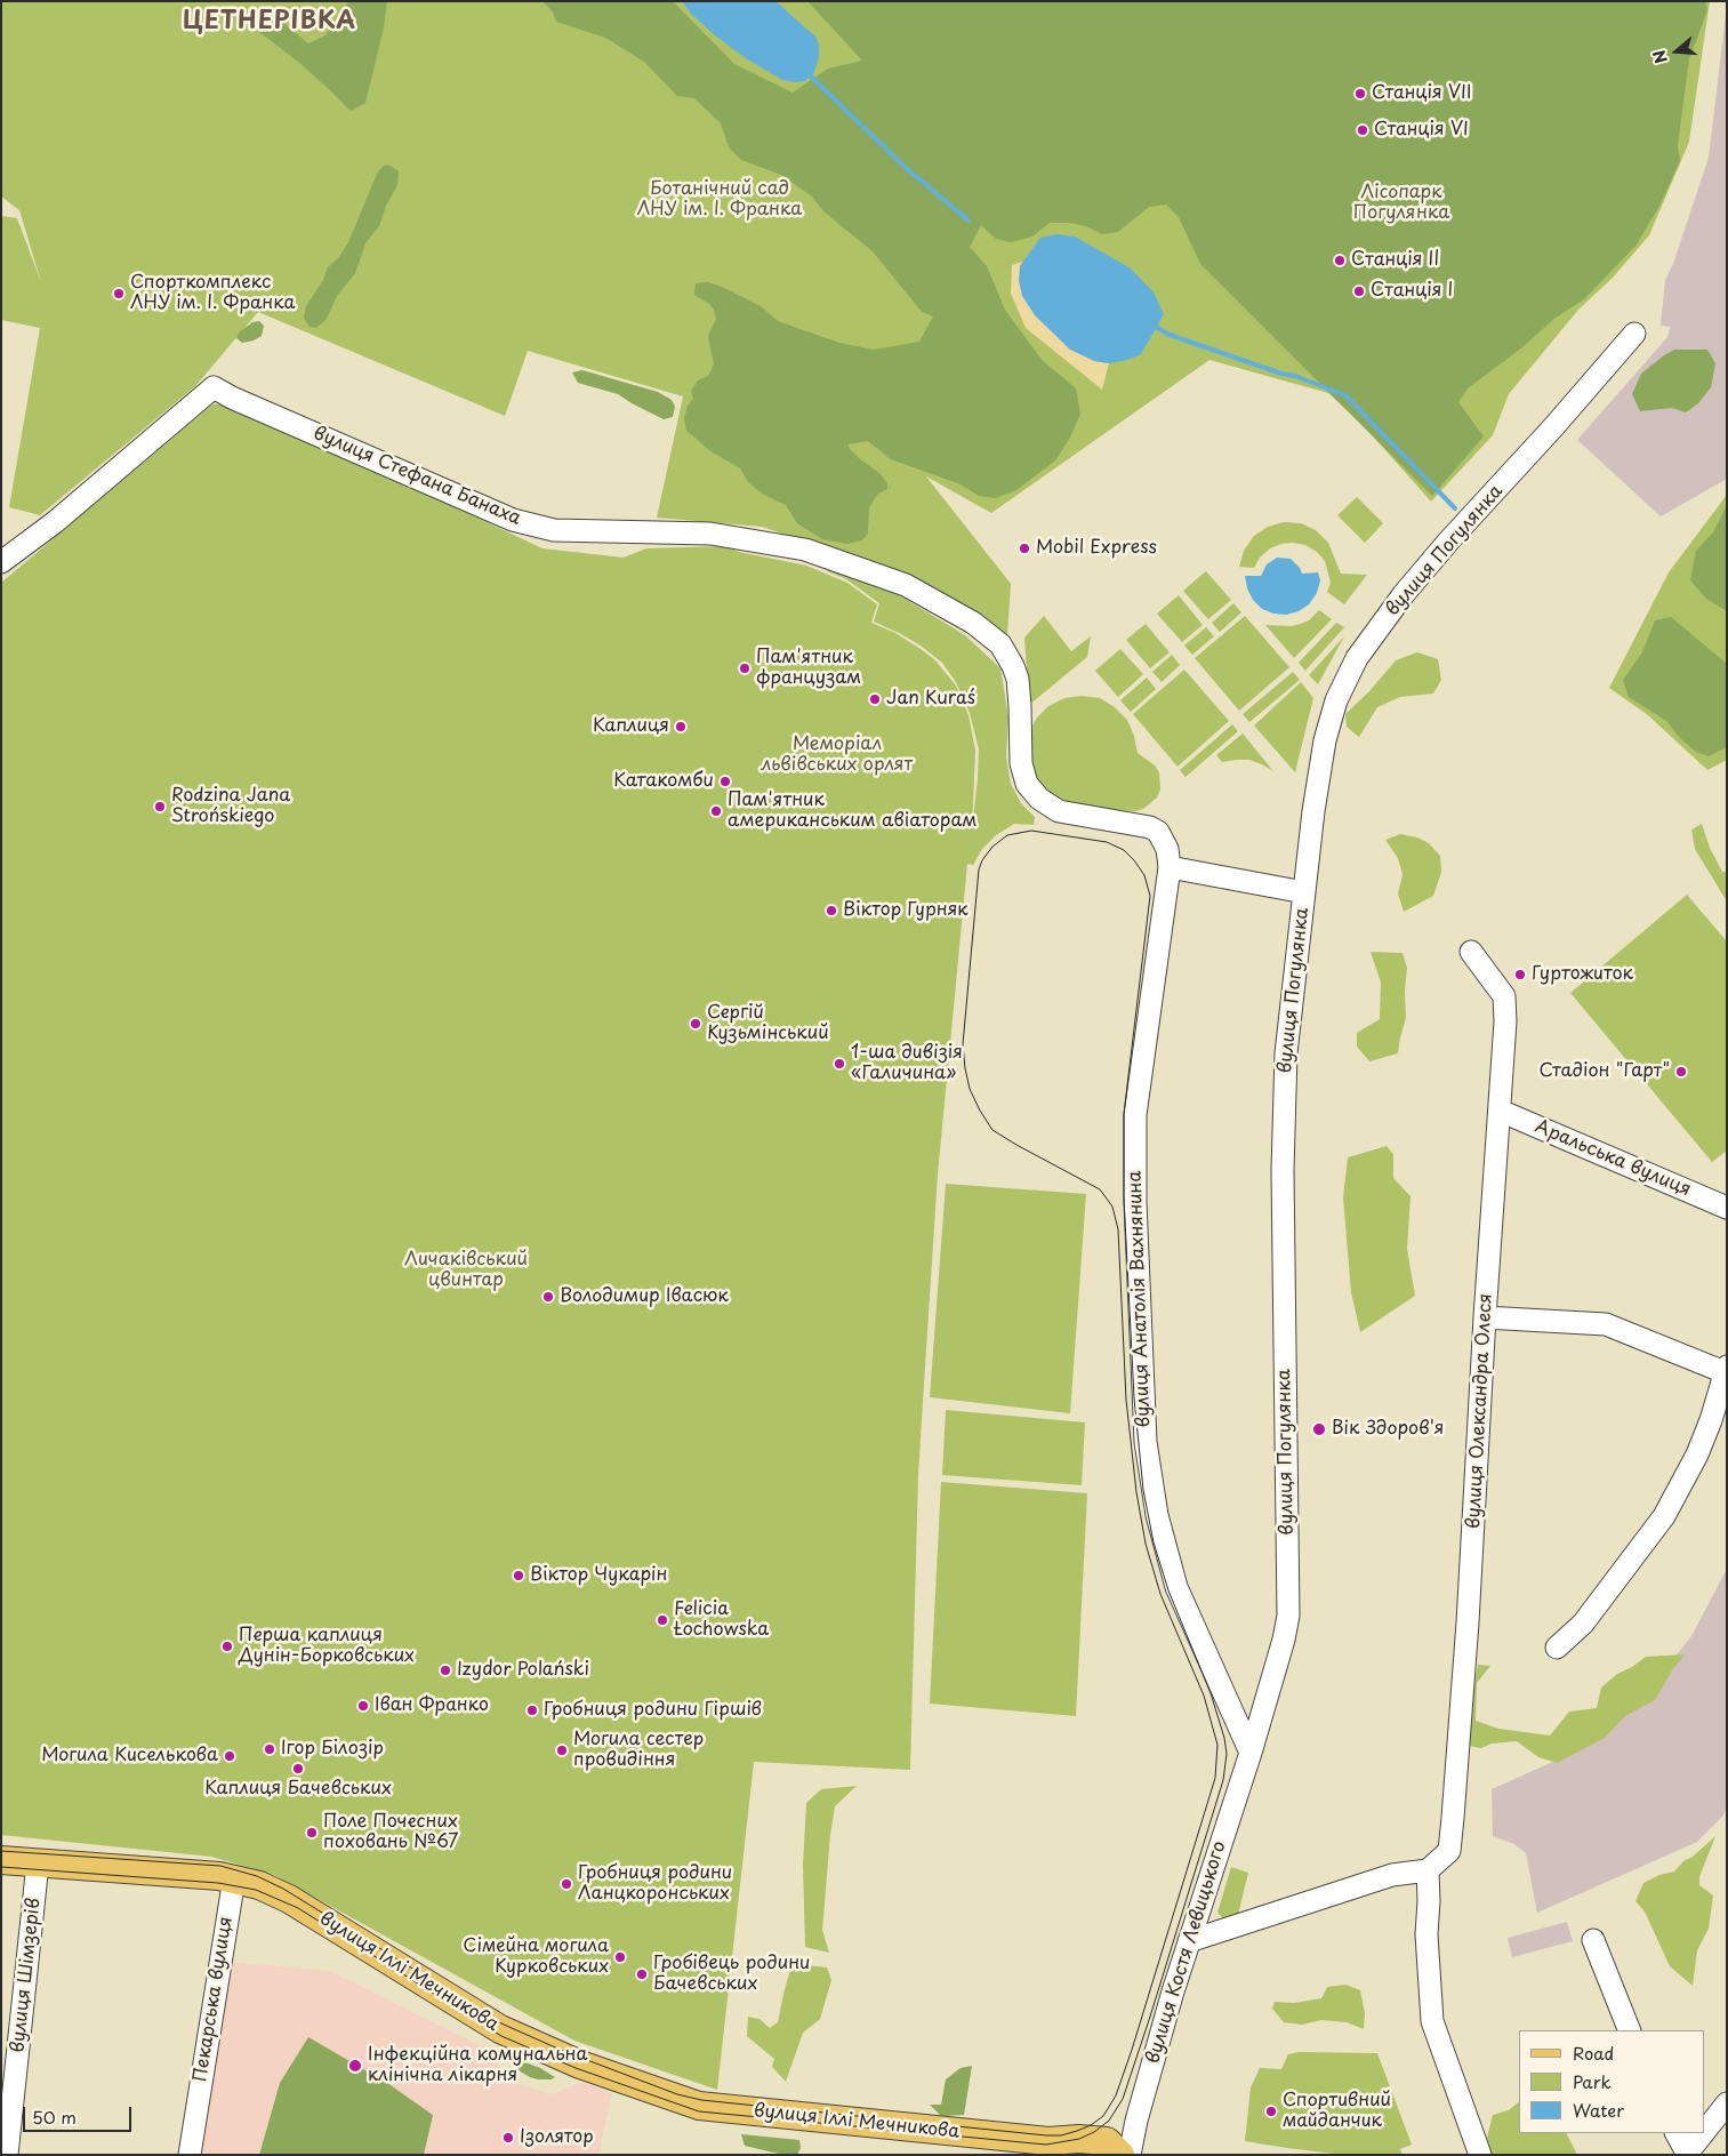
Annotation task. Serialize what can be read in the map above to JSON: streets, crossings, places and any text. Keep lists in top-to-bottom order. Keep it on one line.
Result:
{"streets":{"main road":["вулиця Іллі Мечникова"],"street":["вулиця Стефана Банаха","вулиця Погулянка","Аральська вулиця","вулиця Анатолія Вахнянина","вулиця Олександра Олеся","вулиця Костя Левицького","вулиця Шімзерів","Пекарська вулиця"]},"crossings":[["вулиця Стефана Банаха","вулиця Анатолія Вахнянина"],["вулиця Погулянка","вулиця Анатолія Вахнянина"],["вулиця Погулянка","вулиця Костя Левицького"],["Аральська вулиця","вулиця Олександра Олеся"],["вулиця Анатолія Вахнянина","вулиця Костя Левицького"],["вулиця Іллі Мечникова","вулиця Шімзерів"],["вулиця Іллі Мечникова","Пекарська вулиця"]],"districts":["ЦЕТНЕРІВКА"],"parks":["Ботанічний сад ЛНУ ім. І. Франка","Лісопарк Погулянка","Меморіал львівських орлят","Личаківський цвинтар"],"places":["Станція VII","Станція VI","Cтанція Il","Cтанція I","Спорткомплекс ЛНУ ім. І. Франка","Mobil Express","Пам'ятник французам","Jan Kuraś","Каплиця","Катакомби","Rodzina Jana Strońskiego","Пам'ятник американським авіаторам","Віктор Гурняк","Гуртожиток","Сергій Кузьмінський","1-ша дивізія «Галичина»","Стадіон \"Гарт\"","Володимир Івасюк","Вік Здоров'я","Віктор Чукарін","Felicia Łochowska","Перша каплиця Дунін-Борковських","Izydor Polański","Іван Франко","Гробниця родини Гіршів","Ігор Білозір","Могила сестер провидіння","Могила Киселькова","Каплиця Бачевських","Поле Почесних поховань №67","Гробниця родини Ланцкоронських","Сімейна могила Курковських","Гробівець родини Бачевських","Інфекційна комунальна клінічна лікарня","Спортивний майданчик","Ізолятор"],"legend":["Road","Park","Water"],"scale_bar":"50 m","north":"left"}
